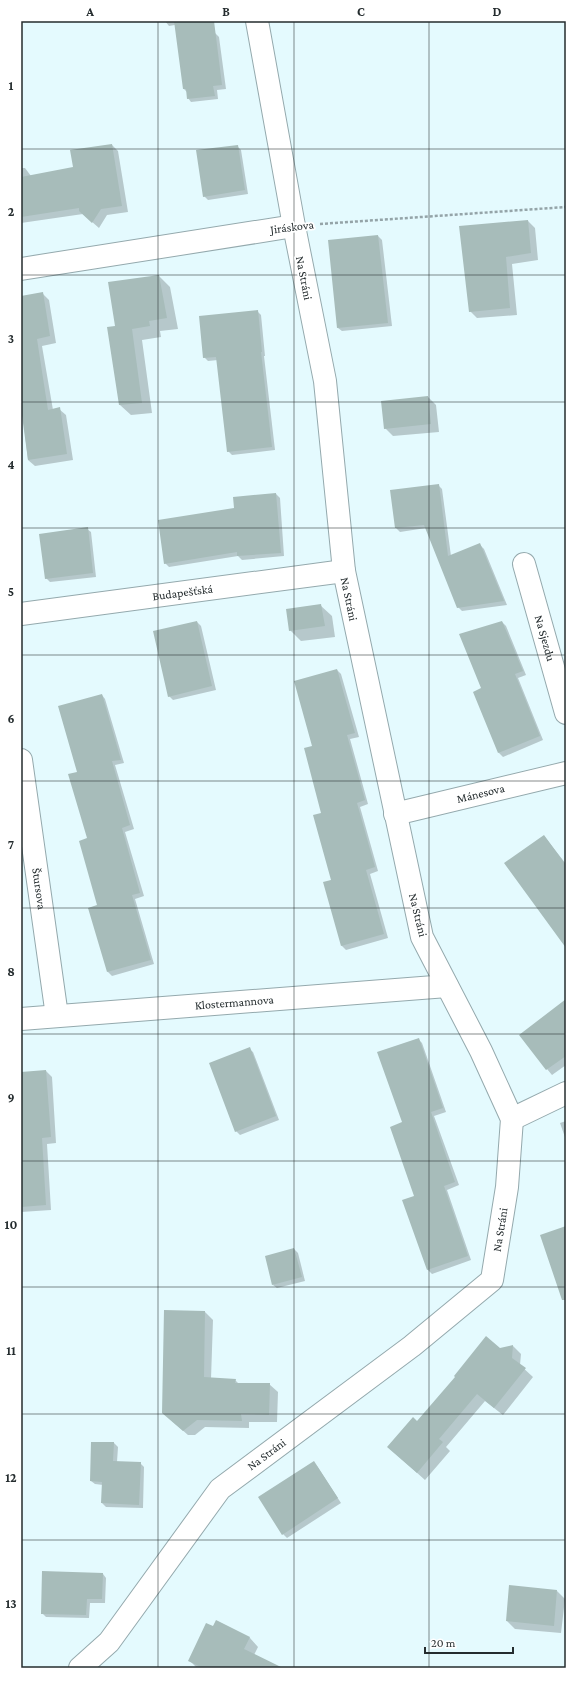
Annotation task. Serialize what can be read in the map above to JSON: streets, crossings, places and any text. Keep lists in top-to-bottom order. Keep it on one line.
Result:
{"streets":{"street":["Jiráskova","Na Stráni","Budapešťská","Na Sjezdu","Mánesova","Štursova","Klostermannova"]},"crossings":[["Jiráskova","Na Stráni"],["Na Stráni","Budapešťská"],["Na Stráni","Mánesova"],["Na Stráni","Klostermannova"],["Štursova","Klostermannova"]],"scale_bar":"20 m","grid":{"columns":["A","B","C","D"],"rows":["1","2","3","4","5","6","7","8","9","10","11","12","13"]}}
